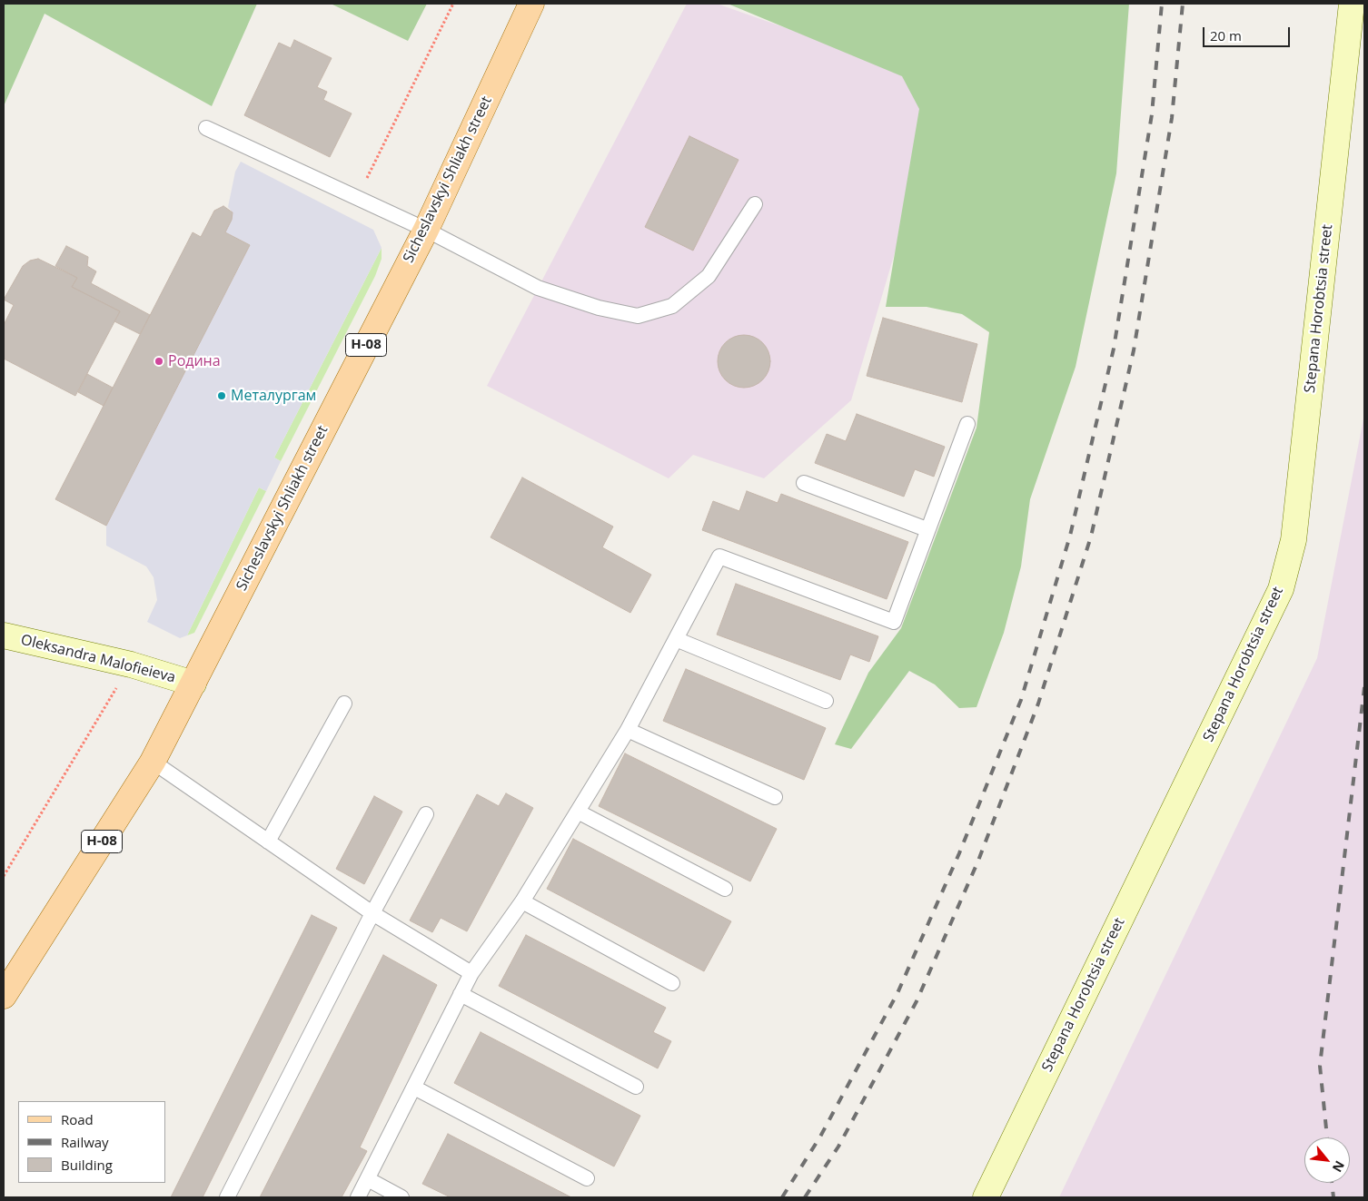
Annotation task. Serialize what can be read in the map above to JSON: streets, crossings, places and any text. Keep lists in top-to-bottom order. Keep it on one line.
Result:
{"streets":{"main road":["Sicheslavskyi Shliakh street","Н-08"],"street":["Stepana Horobtsia street","Oleksandra Malofieieva"]},"crossings":[["Sicheslavskyi Shliakh street","Oleksandra Malofieieva"]],"places":["Родина","Металургам"],"legend":["Road","Railway","Building"],"scale_bar":"20 m","north":"bottom right"}
